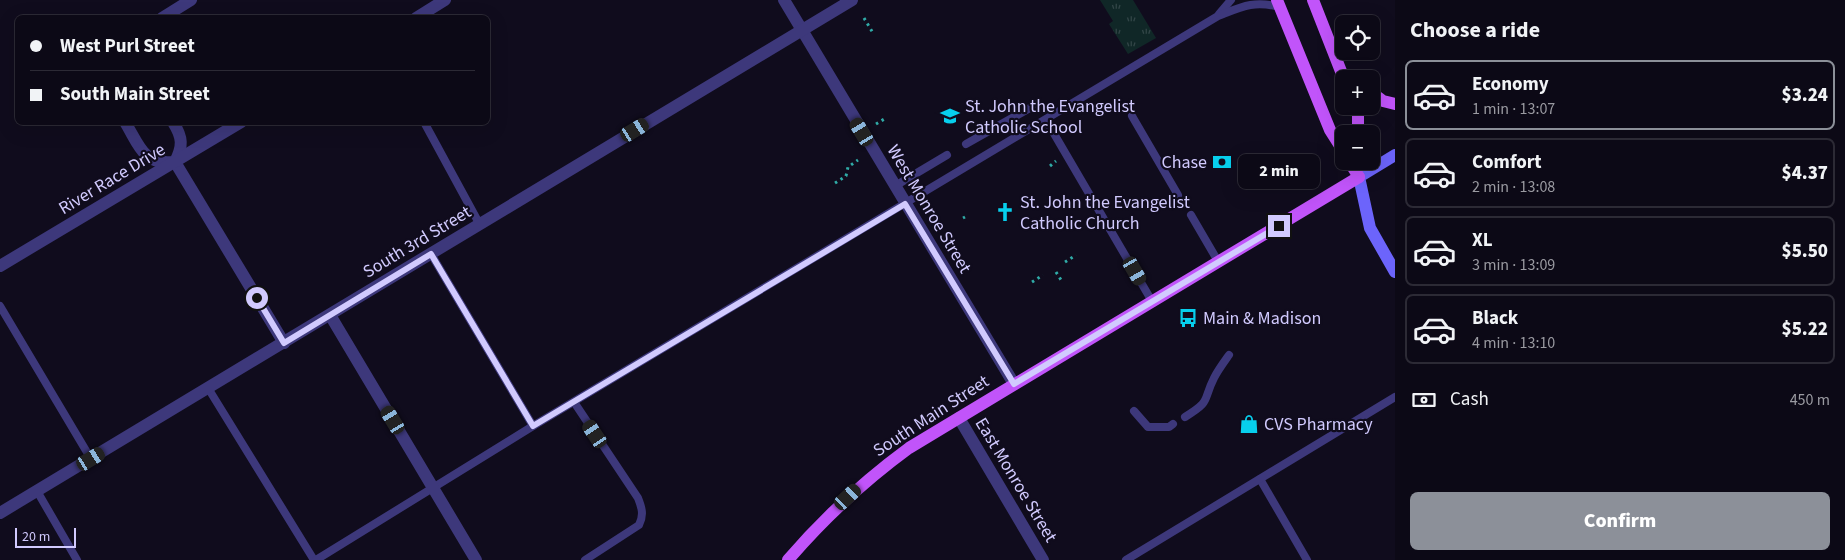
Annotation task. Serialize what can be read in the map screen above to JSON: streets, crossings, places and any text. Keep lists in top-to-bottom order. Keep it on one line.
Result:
{"streets":{"main road":["South Main Street"],"street":["River Race Drive","West Monroe Street","South 3rd Street","East Monroe Street"]},"crossings":[["West Monroe Street","South 3rd Street"],["West Monroe Street","South Main Street"],["South Main Street","East Monroe Street"]],"places":{"school or university":["St. John the Evangelist Catholic School"],"bank":["Chase"],"church":["St. John the Evangelist Catholic Church"],"bus stop":["Main & Madison"],"shop":["CVS Pharmacy"]},"scale_bar":"20 m","page":{"heading":"Choose a ride","map_buttons":["+","−"],"banner":["West Purl Street","South Main Street"],"list":[{"name":"Economy","note":"1 min · 13:07","value":"$3.24"},{"name":"Comfort","note":"2 min · 13:08","value":"$4.37"},{"name":"XL","note":"3 min · 13:09","value":"$5.50"},{"name":"Black","note":"4 min · 13:10","value":"$5.22"}],"bubble":"2 min","pay":["Cash","450 m"],"buttons":"Confirm","scale":"20 m"}}
